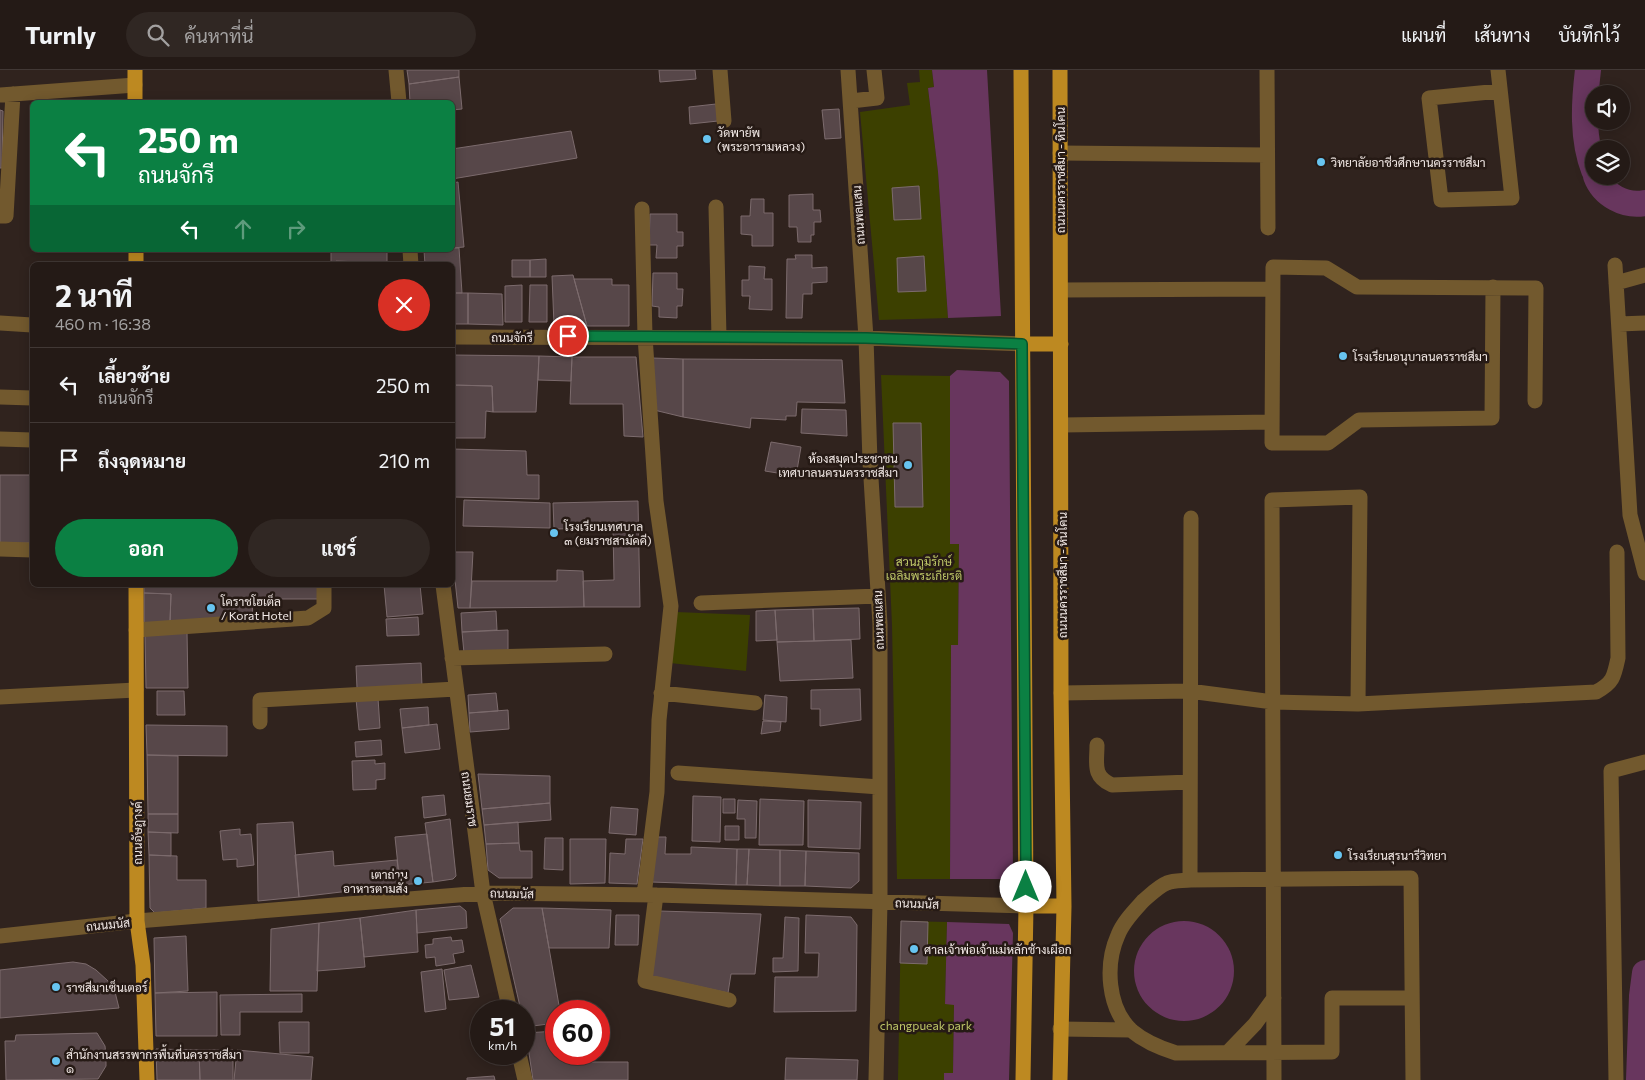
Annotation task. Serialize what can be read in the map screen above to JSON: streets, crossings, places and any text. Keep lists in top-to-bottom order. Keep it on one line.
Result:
{"streets":{"main road":["ถนนนครราชสีมา - หินโคน","ถนนอัษฎางค์"],"street":["ถนนพลแสน","ถนนจักรี","ถนนยมราช","ถนนมนัส"]},"crossings":[["ถนนพลแสน","ถนนจักรี"],["ถนนพลแสน","ถนนมนัส"],["ถนนยมราช","ถนนมนัส"],["ถนนอัษฎางค์","ถนนมนัส"]],"parks":["สวนภูมิรักษ์ เฉลิมพระเกียรติ","changpueak park"],"places":["วัดพายัพ (พระอารามหลวง)","วิทยาลัยอาชีวศึกษานครราชสีมา","โรงเรียนอนุบาลนครราชสีมา","ห้องสมุดประชาชน เทศบาลนครนครราชสีมา","โรงเรียนเทศบาล ๓ (ยมราชสามัคคี)","โคราชโฮเต็ล / Korat Hotel","โรงเรียนสุรนารีวิทยา","เตาถ่าน อาหารตามสั่ง","ศาลเจ้าพ่อเจ้าแม่หลักช้างเผือก","ราชสีมาเซ็นเตอร์","สำนักงานสรรพากรพื้นที่นครราชสีมา ๑"],"page":{"header":"Turnly","search":"ค้นหาที่นี่","nav":["แผนที่","เส้นทาง","บันทึกไว้"],"turn":["250 m","ถนนจักรี"],"heading":["2 นาที","460 m · 16:38"],"list":[{"name":"เลี้ยวซ้าย","note":"ถนนจักรี","value":"250 m"},{"name":"ถึงจุดหมาย","value":"210 m"}],"buttons":["ออก","แชร์"],"speed":"51 km/h","limit":"60"}}
